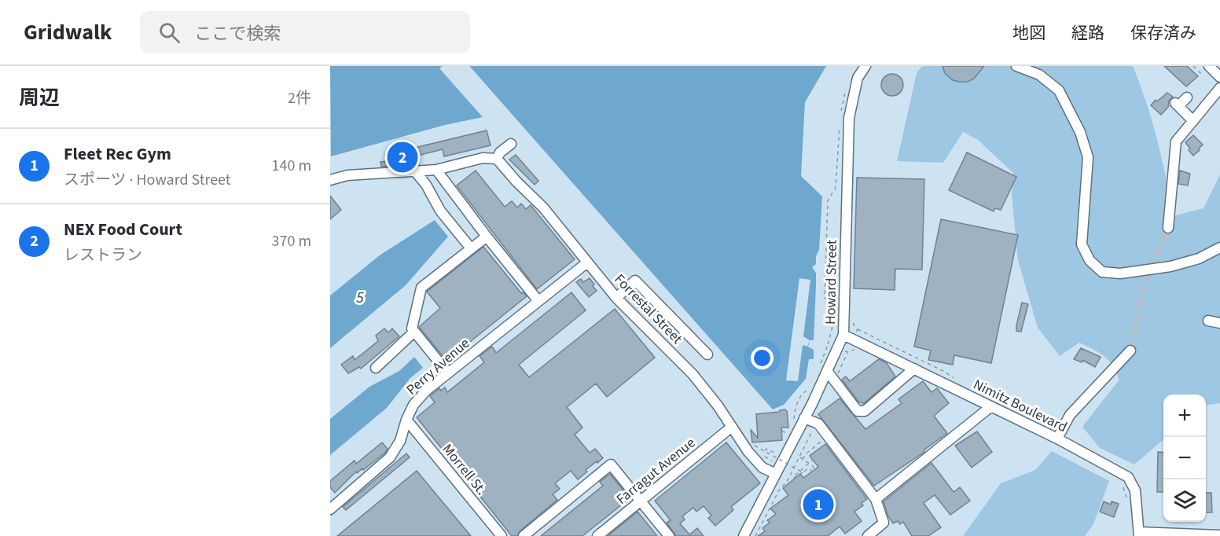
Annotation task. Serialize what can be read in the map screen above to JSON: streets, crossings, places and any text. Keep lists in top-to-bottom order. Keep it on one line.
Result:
{"streets":{"street":["Howard Street","Forrestal Street","Perry Avenue","Nimitz Boulevard","Morrell St.","Farragut Avenue"]},"crossings":[["Howard Street","Forrestal Street"],["Howard Street","Nimitz Boulevard"],["Forrestal Street","Perry Avenue"],["Forrestal Street","Farragut Avenue"],["Perry Avenue","Morrell St."]],"water":["5"],"page":{"header":"Gridwalk","search":"ここで検索","nav":["地図","経路","保存済み"],"heading":["周辺","2件"],"list":[{"mark":"1","name":"Fleet Rec Gym","note":"スポーツ · Howard Street","value":"140 m"},{"mark":"2","name":"NEX Food Court","note":"レストラン","value":"370 m"}],"pins":["2","1"],"map_buttons":["+","−"]}}
